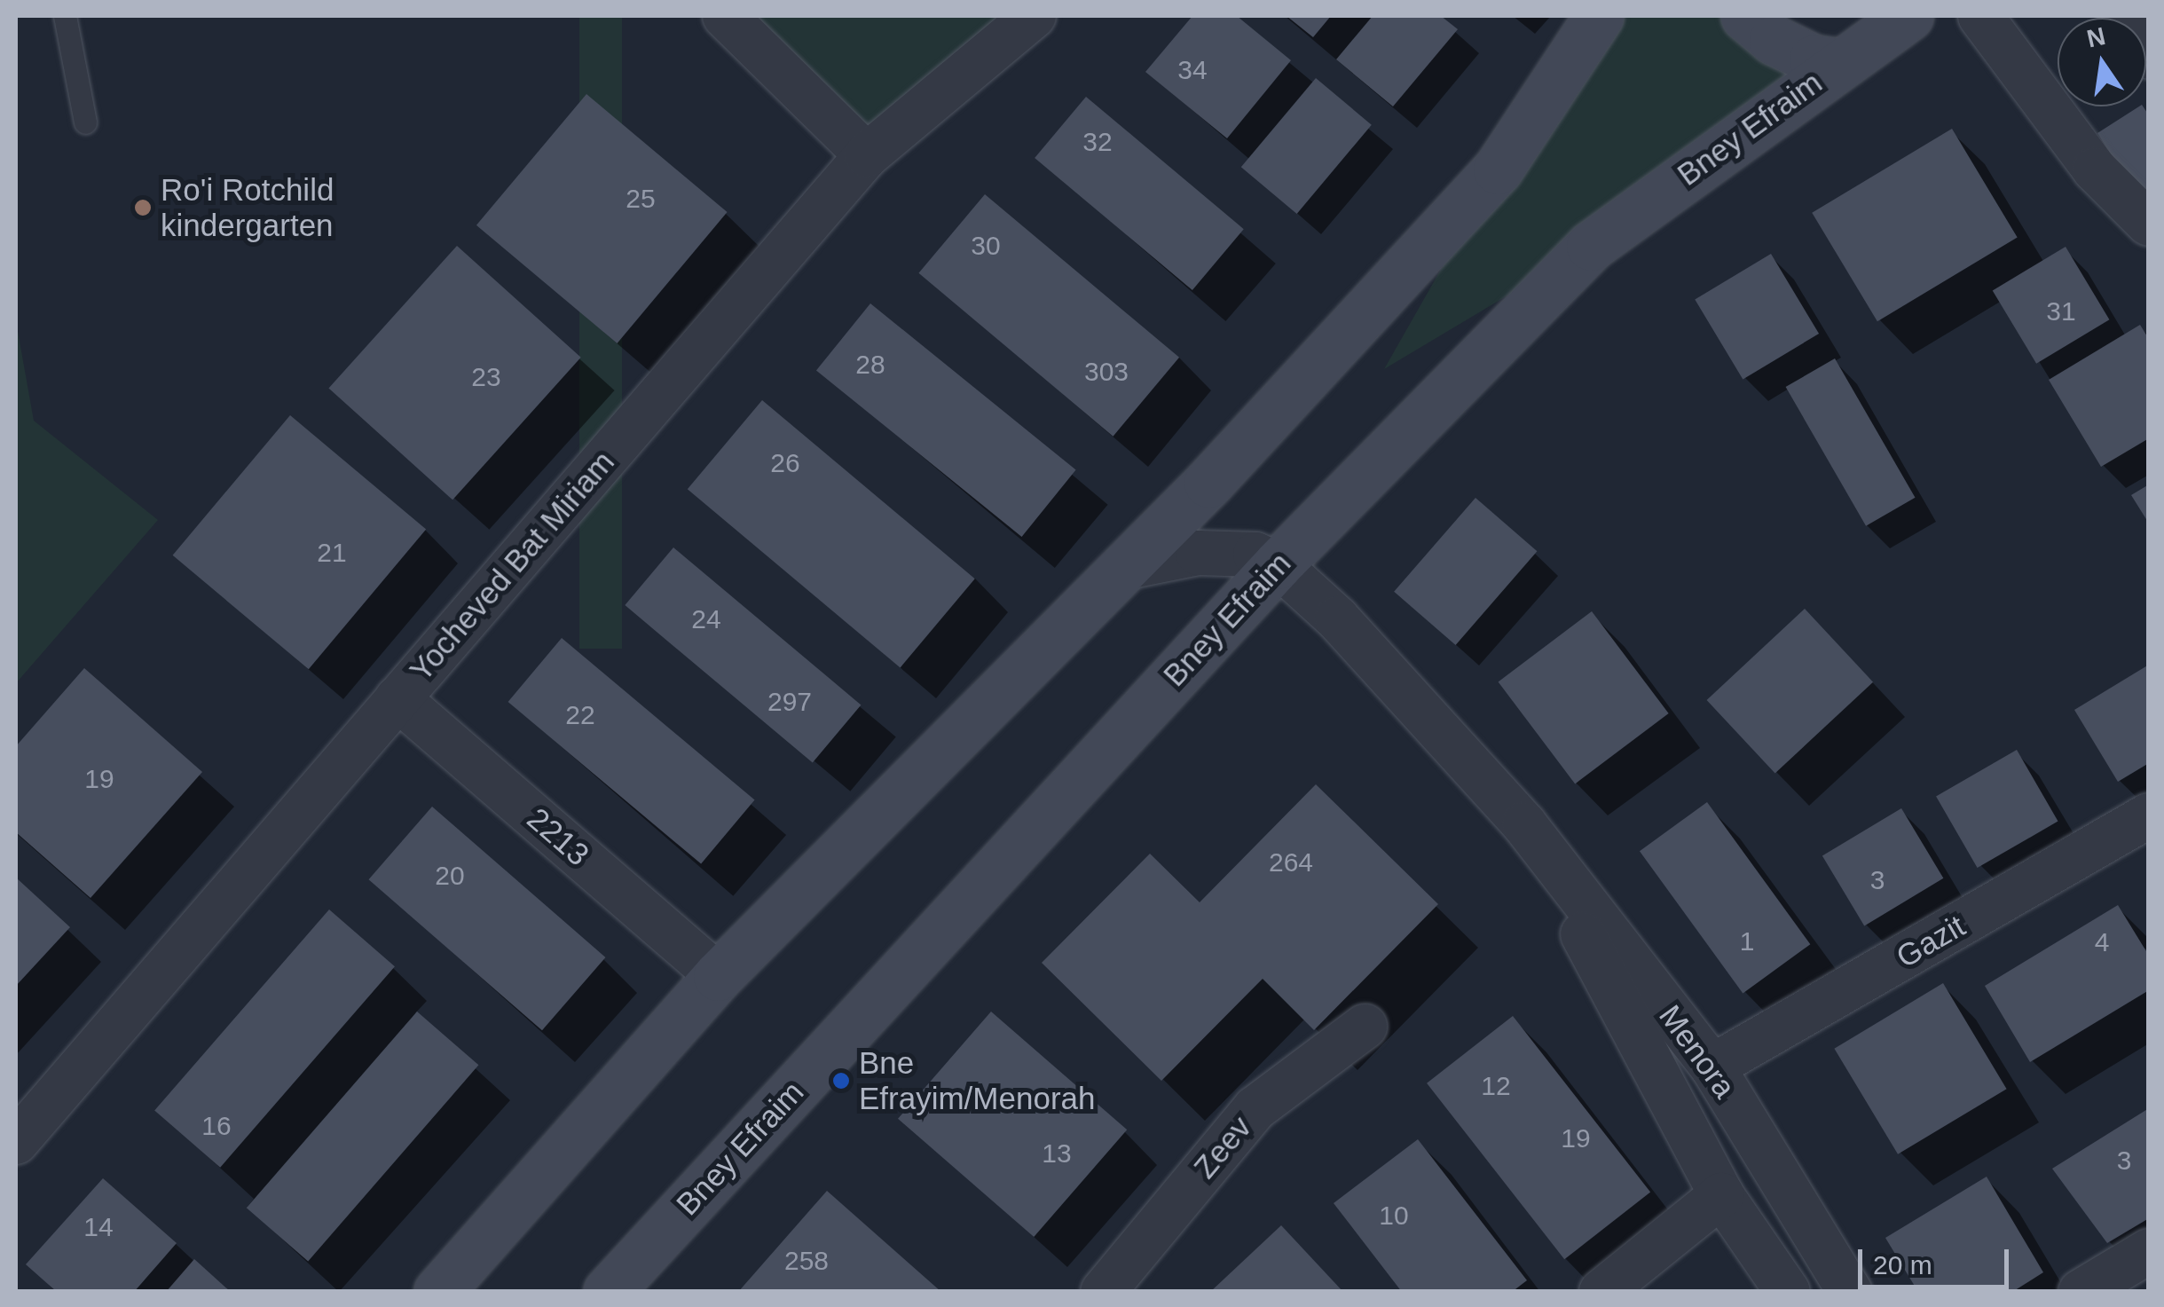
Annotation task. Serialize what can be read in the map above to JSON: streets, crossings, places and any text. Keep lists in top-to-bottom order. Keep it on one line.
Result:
{"streets":{"main road":["Bney Efraim"],"street":["Yocheved Bat Miriam","2213","Gazit","Menora","Zeev"]},"crossings":[["Bney Efraim","Menora"],["Yocheved Bat Miriam","2213"],["Gazit","Menora"]],"places":["Ro'i Rotchild kindergarten","Bne Efrayim/Menorah"],"house_numbers":["34","32","25","30","31","28","303","23","26","21","24","297","22","19","264","20","3","1","4","12","16","19","13","3","10","14","258"],"scale_bar":"20 m","north":"top"}
